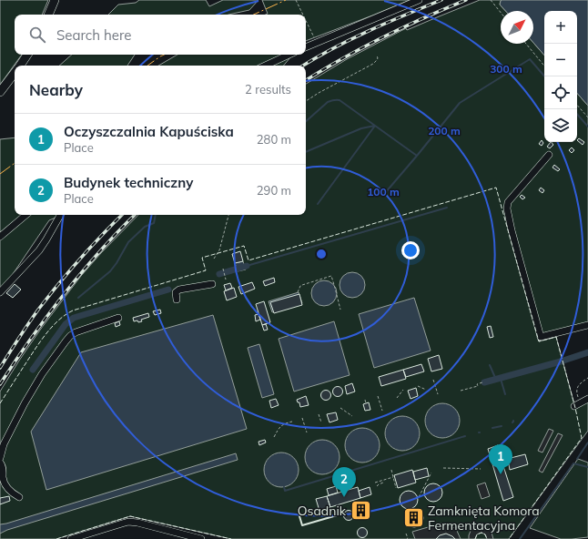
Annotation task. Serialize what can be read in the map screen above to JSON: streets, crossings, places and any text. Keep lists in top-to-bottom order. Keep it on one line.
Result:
{"places":{"building":["Osadnik","Zamknięta Komora Fermentacyjna"]},"north":"top right","page":{"map_buttons":["+","−"],"search":"Search here","heading":["Nearby","2 results"],"list":[{"mark":"1","name":"Oczyszczalnia Kapuściska","note":"Place","value":"280 m"},{"mark":"2","name":"Budynek techniczny","note":"Place","value":"290 m"}],"pins":["1","2"]},"rings":["300 m","200 m","100 m"]}
